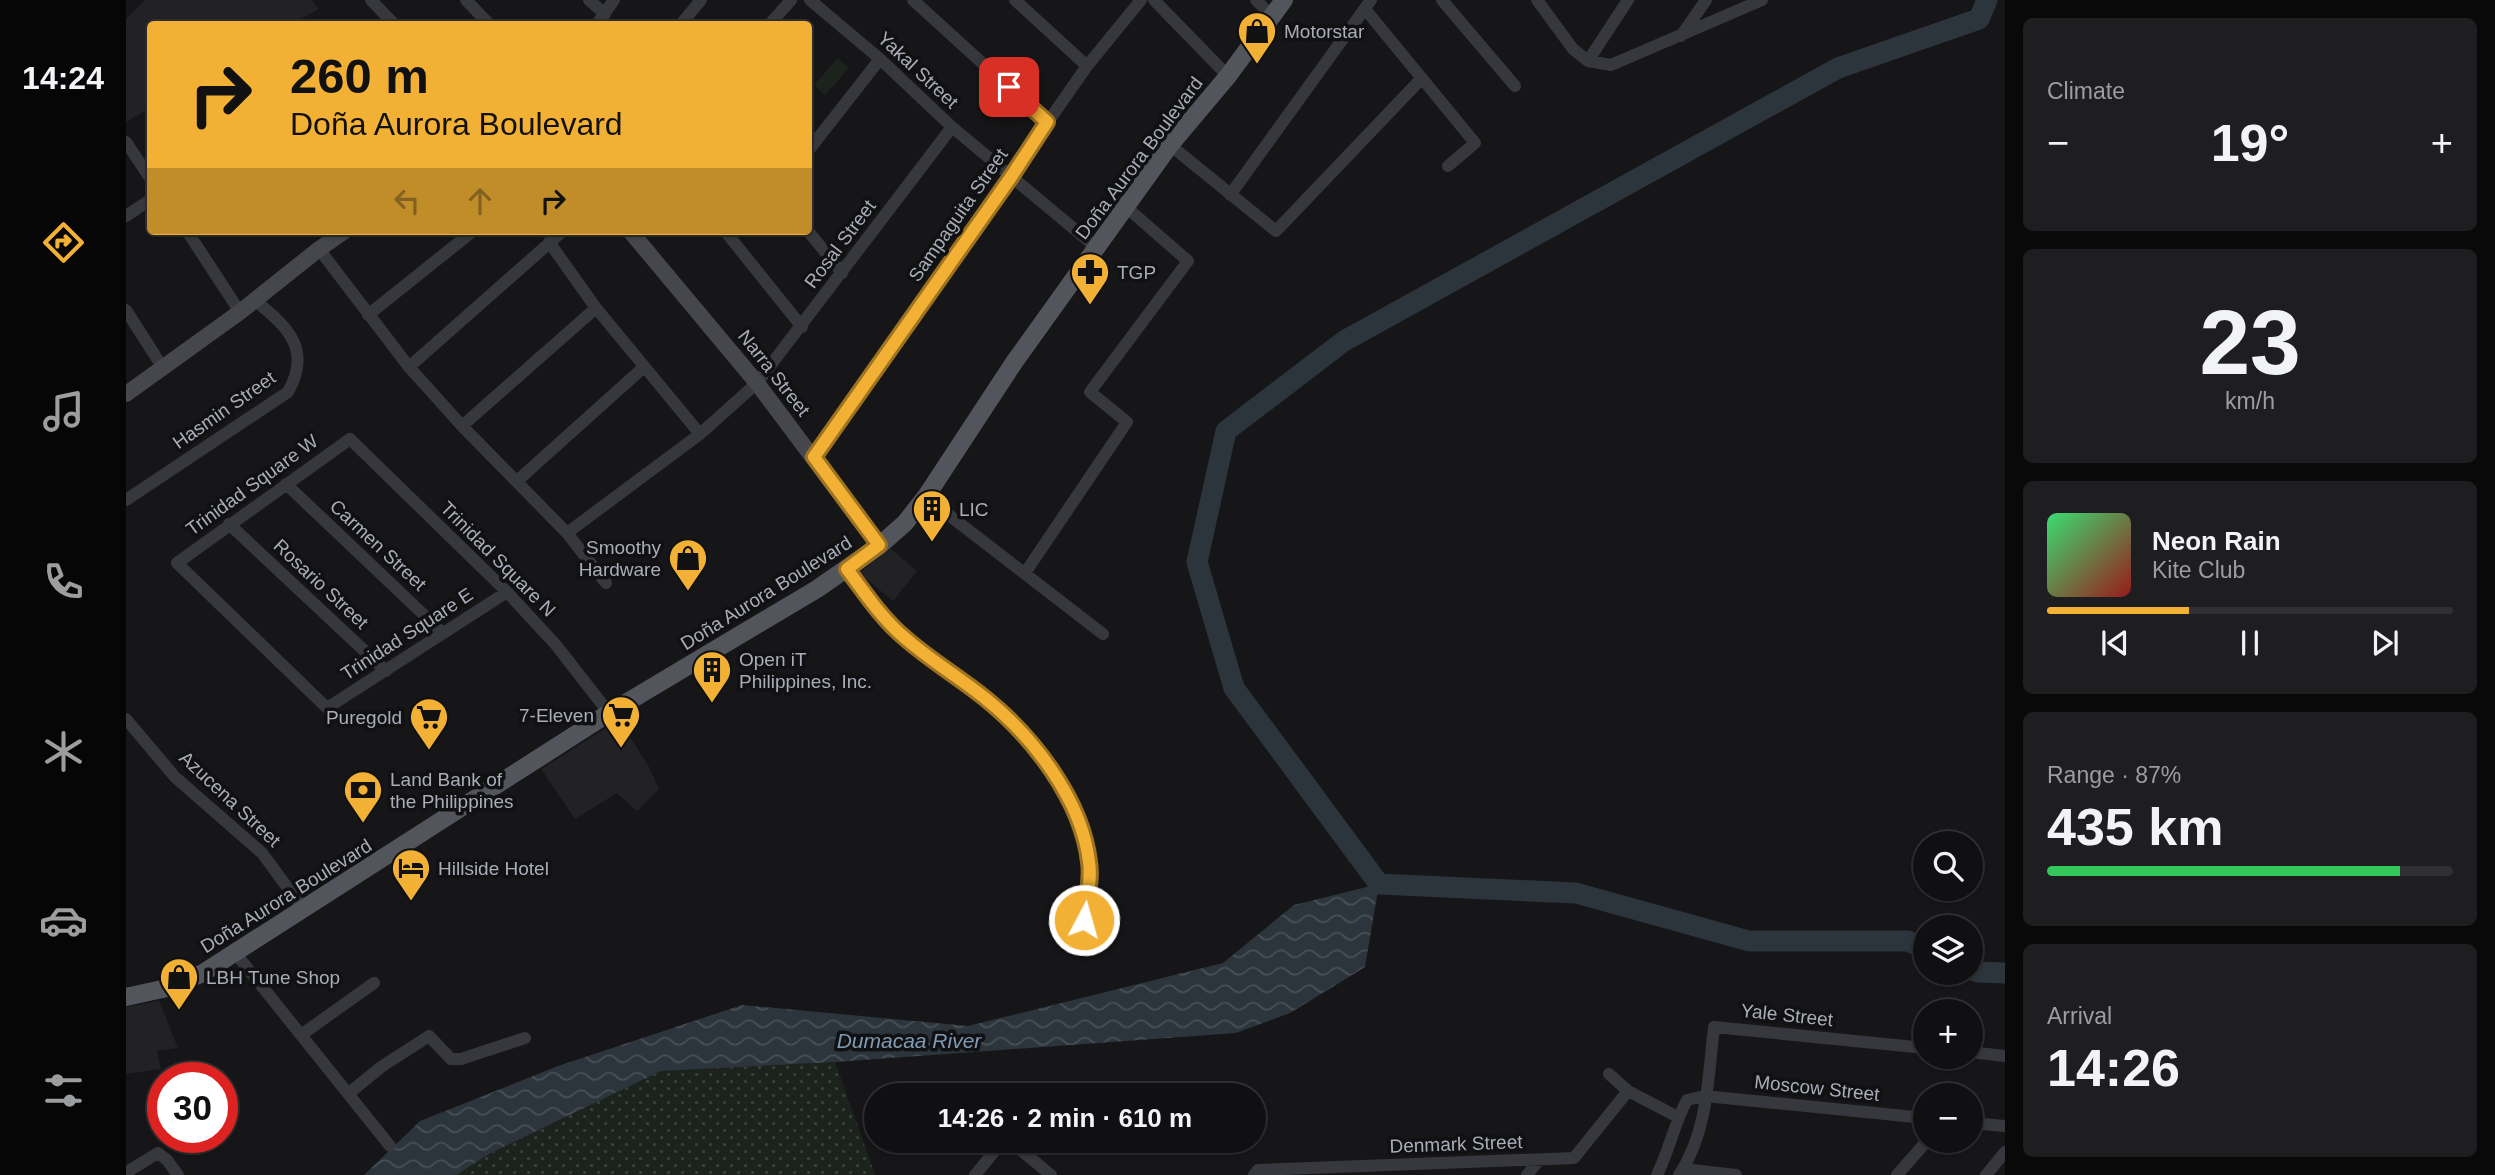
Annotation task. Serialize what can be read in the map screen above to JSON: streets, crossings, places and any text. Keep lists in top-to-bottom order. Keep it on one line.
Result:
{"streets":{"main road":["Doña Aurora Boulevard"],"street":["Yakal Street","Sampaguita Street","Rosal Street","Narra Street","Hasmin Street","Trinidad Square W","Carmen Street","Trinidad Square N","Rosario Street","Trinidad Square E","Azucena Street","Yale Street","Moscow Street","Denmark Street"]},"crossings":[["Yakal Street","Doña Aurora Boulevard"],["Yakal Street","Sampaguita Street"],["Yakal Street","Rosal Street"],["Doña Aurora Boulevard","Narra Street"],["Doña Aurora Boulevard","Trinidad Square N"],["Doña Aurora Boulevard","Azucena Street"],["Sampaguita Street","Narra Street"],["Rosal Street","Narra Street"],["Trinidad Square W","Carmen Street"],["Trinidad Square W","Trinidad Square N"],["Trinidad Square W","Rosario Street"],["Trinidad Square W","Trinidad Square E"],["Carmen Street","Trinidad Square E"],["Trinidad Square N","Trinidad Square E"],["Rosario Street","Trinidad Square E"],["Yale Street","Moscow Street"]],"water":["Dumacaa River"],"places":{"shop":["Motorstar","Smoothy Hardware","LBH Tune Shop"],"pharmacy":["TGP"],"building":["LIC","Open iT Philippines, Inc."],"supermarket":["7-Eleven","Puregold"],"bank":["Land Bank of the Philippines"],"hotel":["Hillside Hotel"]},"page":{"tabs":"14:24","tile":["Climate",["23","km/h"],["Range · 87%","435 km"],["Arrival","14:26"]],"turn":["260 m","Doña Aurora Boulevard"],"heat":["−","19°","+"],"song":["Neon Rain","Kite Club"],"map_buttons":["+","−"],"limit":"30","trip":"14:26 · 2 min · 610 m"}}
